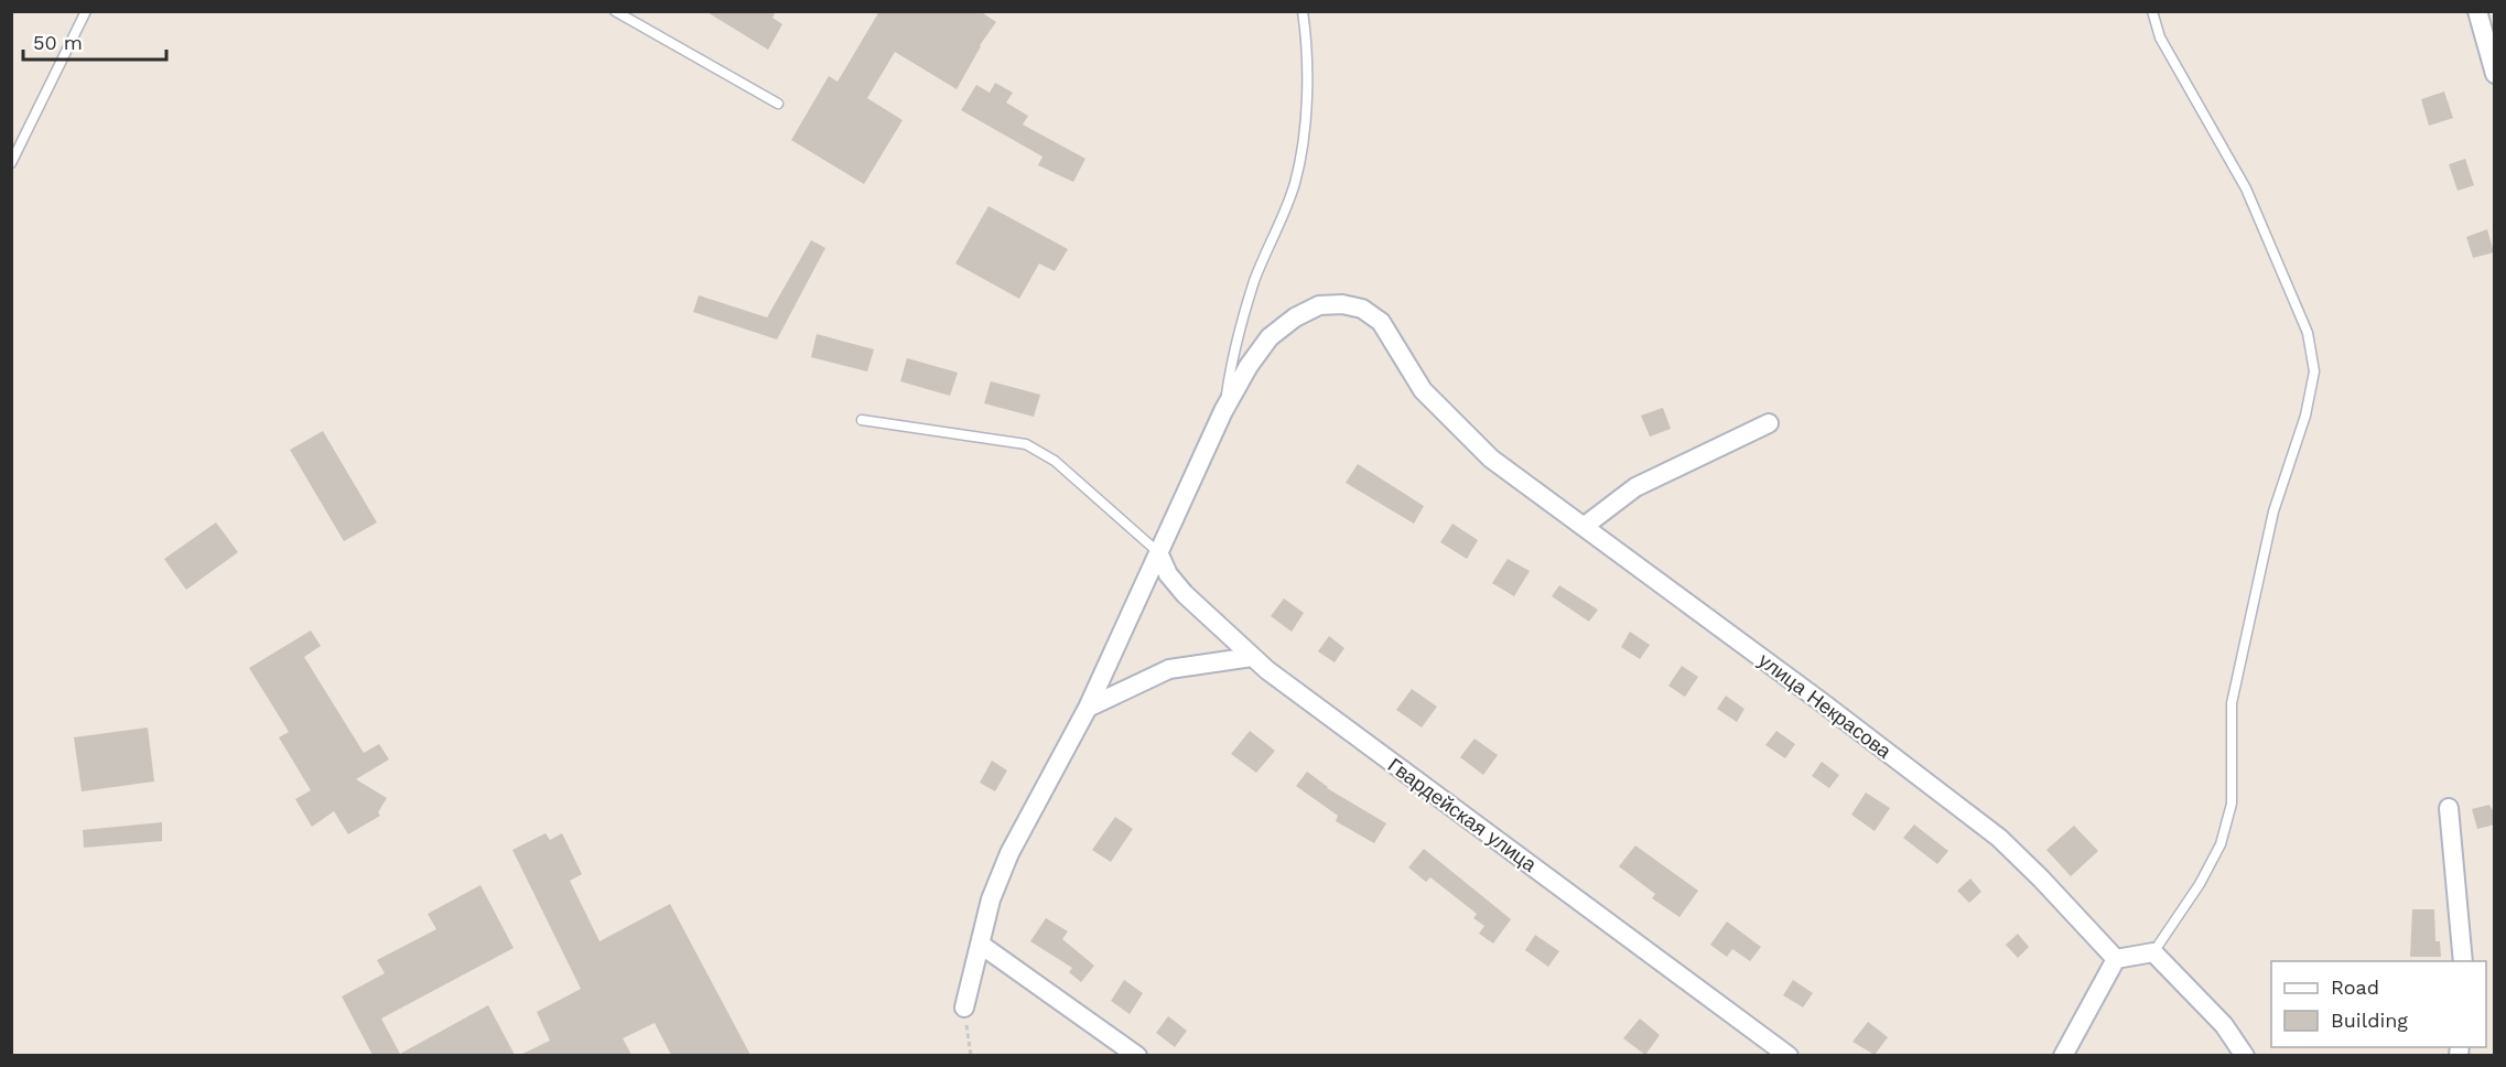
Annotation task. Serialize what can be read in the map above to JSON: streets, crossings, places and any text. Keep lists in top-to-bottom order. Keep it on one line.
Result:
{"streets":{"street":["улица Некрасова","Гвардейская улица"]},"crossings":[["улица Некрасова","Гвардейская улица"]],"legend":["Road","Building"],"scale_bar":"50 m"}
